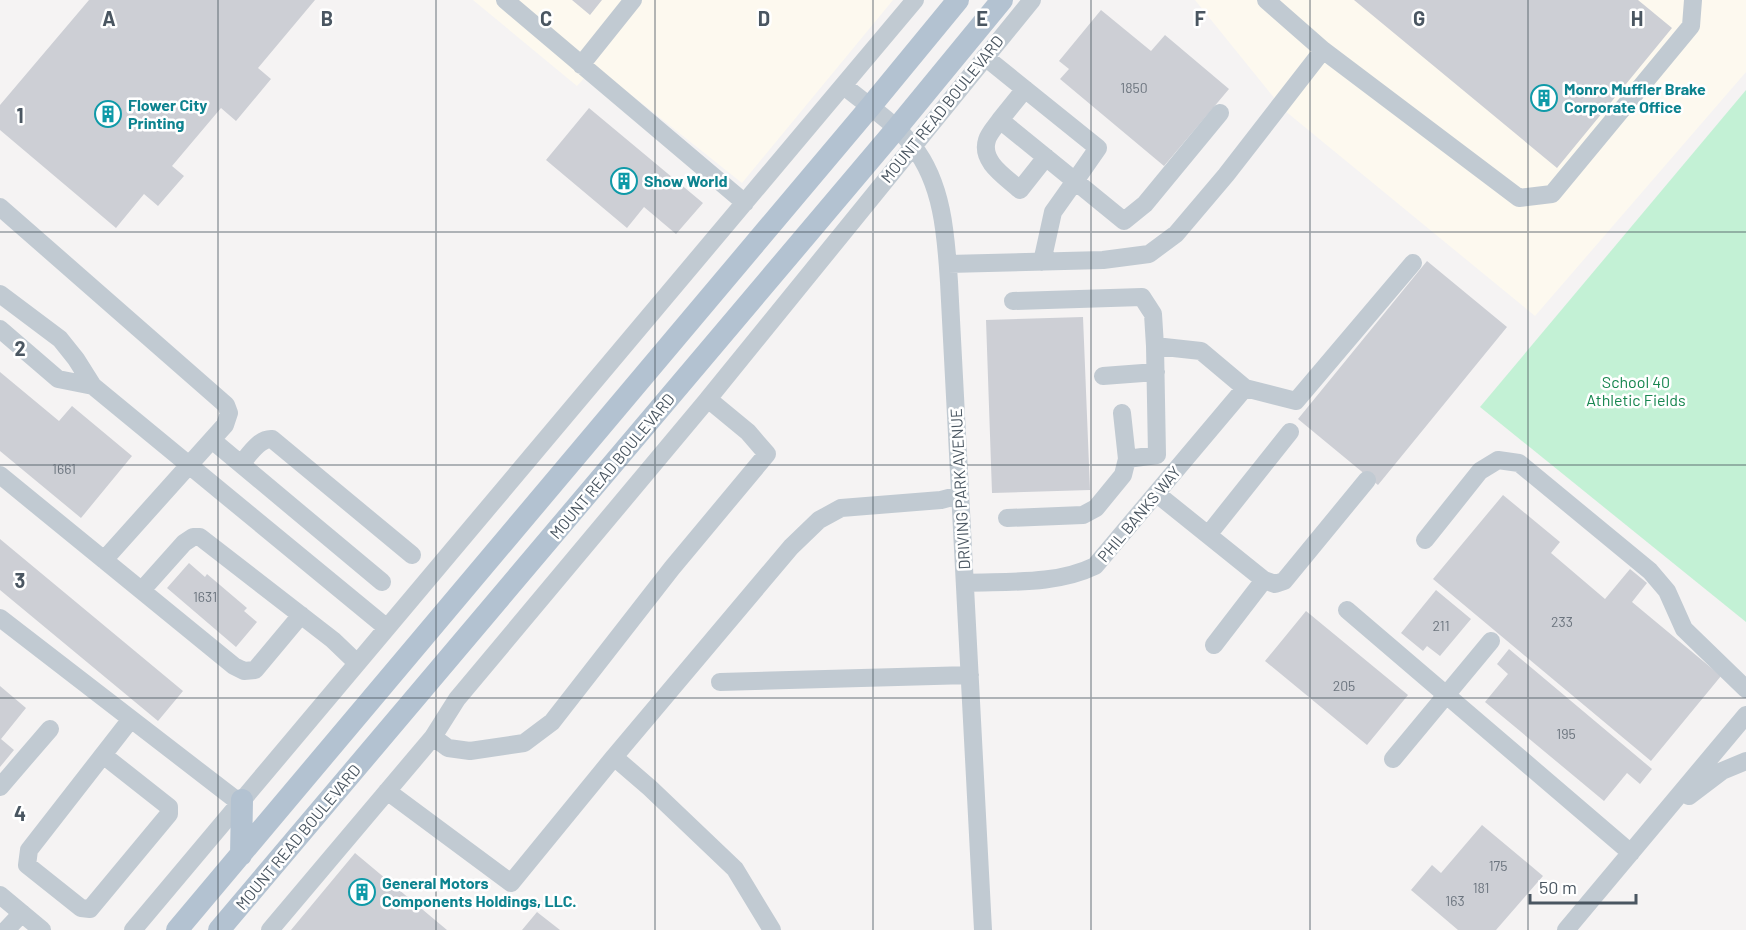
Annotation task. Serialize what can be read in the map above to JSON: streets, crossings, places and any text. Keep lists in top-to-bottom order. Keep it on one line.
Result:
{"streets":{"main road":["MOUNT READ BOULEVARD"],"street":["DRIVING PARK AVENUE","PHIL BANKS WAY"]},"crossings":[["MOUNT READ BOULEVARD","DRIVING PARK AVENUE"],["DRIVING PARK AVENUE","PHIL BANKS WAY"]],"parks":["School 40 Athletic Fields"],"places":{"building":["Monro Muffler Brake Corporate Office","Flower City Printing","Show World","General Motors Components Holdings, LLC."]},"house_numbers":["1850","1661","1631","233","211","205","195","175","181","163"],"scale_bar":"50 m","grid":{"columns":["A","B","C","D","E","F","G","H"],"rows":["1","2","3","4"]}}
